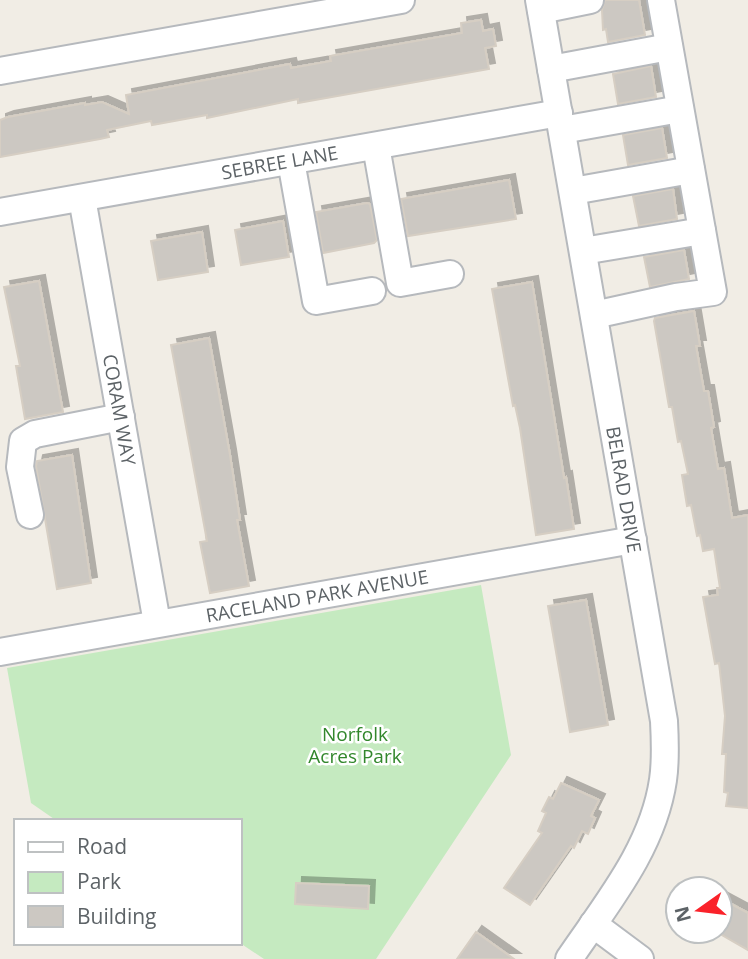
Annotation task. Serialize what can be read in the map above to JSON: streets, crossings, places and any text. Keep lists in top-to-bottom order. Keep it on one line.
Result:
{"streets":{"street":["SEBREE LANE","CORAM WAY","BELRAD DRIVE","RACELAND PARK AVENUE"]},"crossings":[["SEBREE LANE","CORAM WAY"],["SEBREE LANE","BELRAD DRIVE"],["CORAM WAY","RACELAND PARK AVENUE"],["BELRAD DRIVE","RACELAND PARK AVENUE"]],"parks":["Norfolk Acres Park"],"legend":["Road","Park","Building"],"north":"left"}
